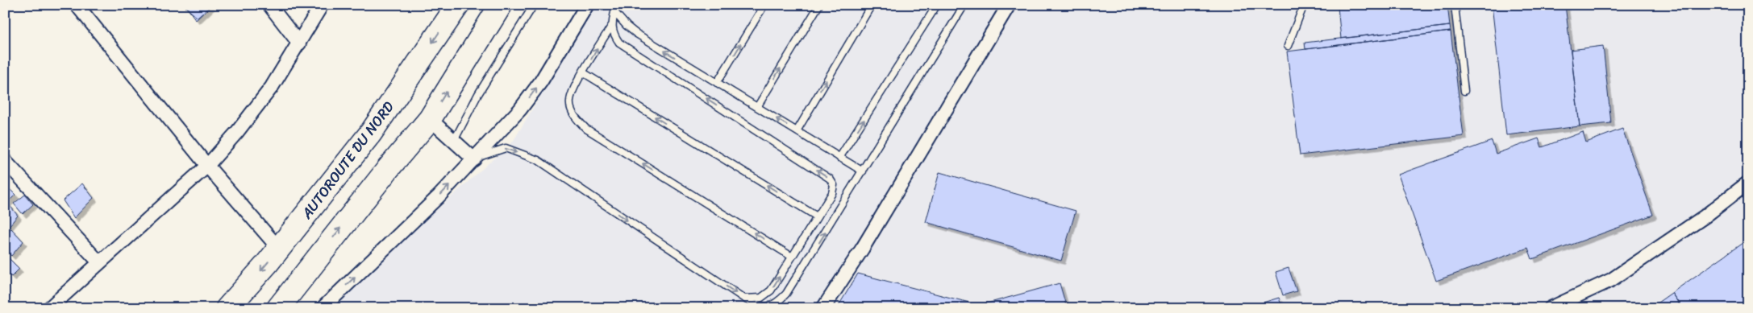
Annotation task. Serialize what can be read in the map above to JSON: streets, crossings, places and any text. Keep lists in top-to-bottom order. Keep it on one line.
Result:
{"streets":{"highway":["AUTOROUTE DU NORD"]}}
